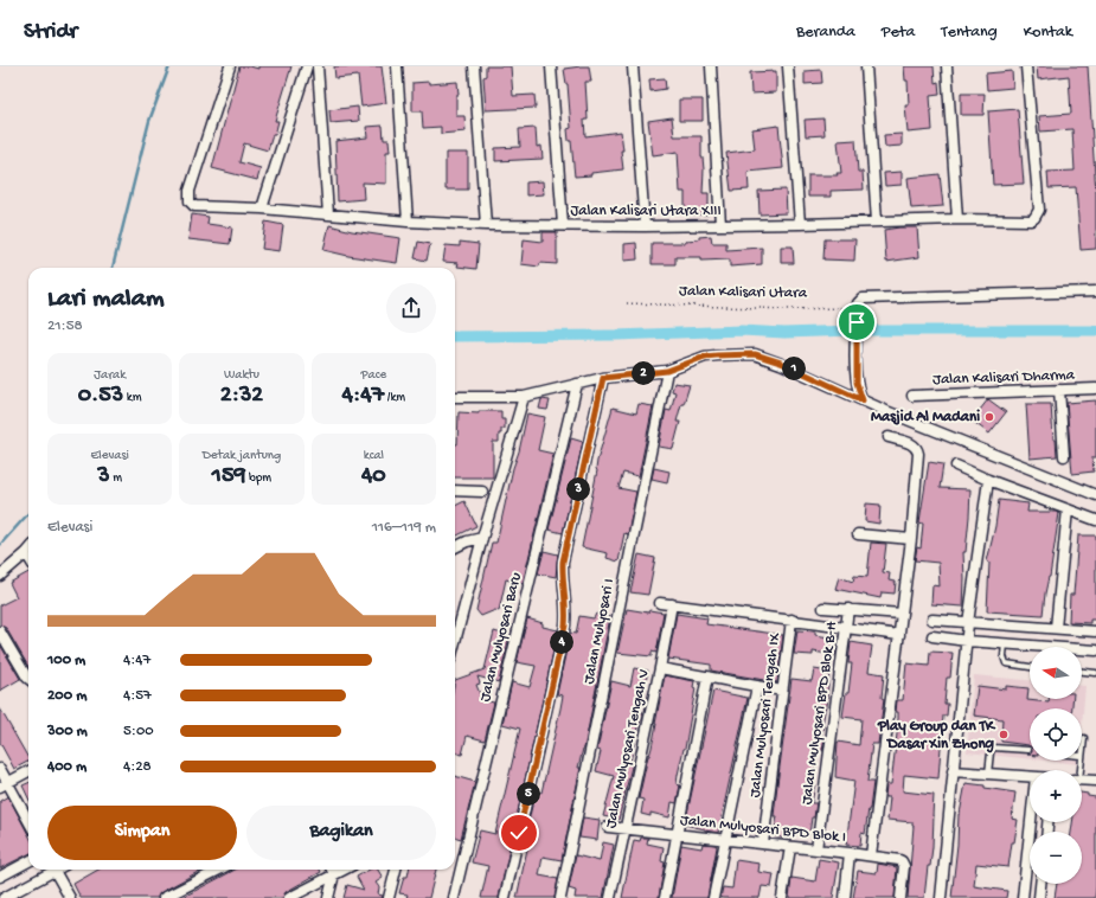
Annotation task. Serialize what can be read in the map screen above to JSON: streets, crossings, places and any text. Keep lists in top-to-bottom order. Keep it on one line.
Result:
{"streets":{"street":["Jalan Kalisari Utara XIII","Jalan Kalisari Dharma","Jalan Mulyosari I","Jalan Mulyosari Baru","Jalan Mulyosari BPD Blok B-H","Jalan Mulyosari Tengah IX","Jalan Mulyosari Tengah V","Jalan Mulyosari BPD Blok I"],"path":["Jalan Kalisari Utara"]},"crossings":[["Jalan Mulyosari BPD Blok B-H","Jalan Mulyosari BPD Blok I"],["Jalan Mulyosari Tengah IX","Jalan Mulyosari BPD Blok I"],["Jalan Mulyosari Tengah V","Jalan Mulyosari BPD Blok I"]],"places":["Masjid Al Madani","Play Group dan TK Dasar Xin Zhong"],"north":"left","page":{"header":"Stridr","nav":["Beranda","Peta","Tentang","Kontak"],"heading":["Lari malam","21:58"],"stats":[["Jarak","0.53 km"],["Waktu","2:32"],["Pace","4:47 /km"],["Elevasi","3 m"],["Detak jantung","159 bpm"],["kcal","40"]],"pins":["1","2","3","4","5"],"chart":["Elevasi","116–119 m"],"list":[{"name":"100 m","note":"4:47"},{"name":"200 m","note":"4:57"},{"name":"300 m","note":"5:00"},{"name":"400 m","note":"4:28"}],"map_buttons":["+","−"],"buttons":["Simpan","Bagikan"]}}
